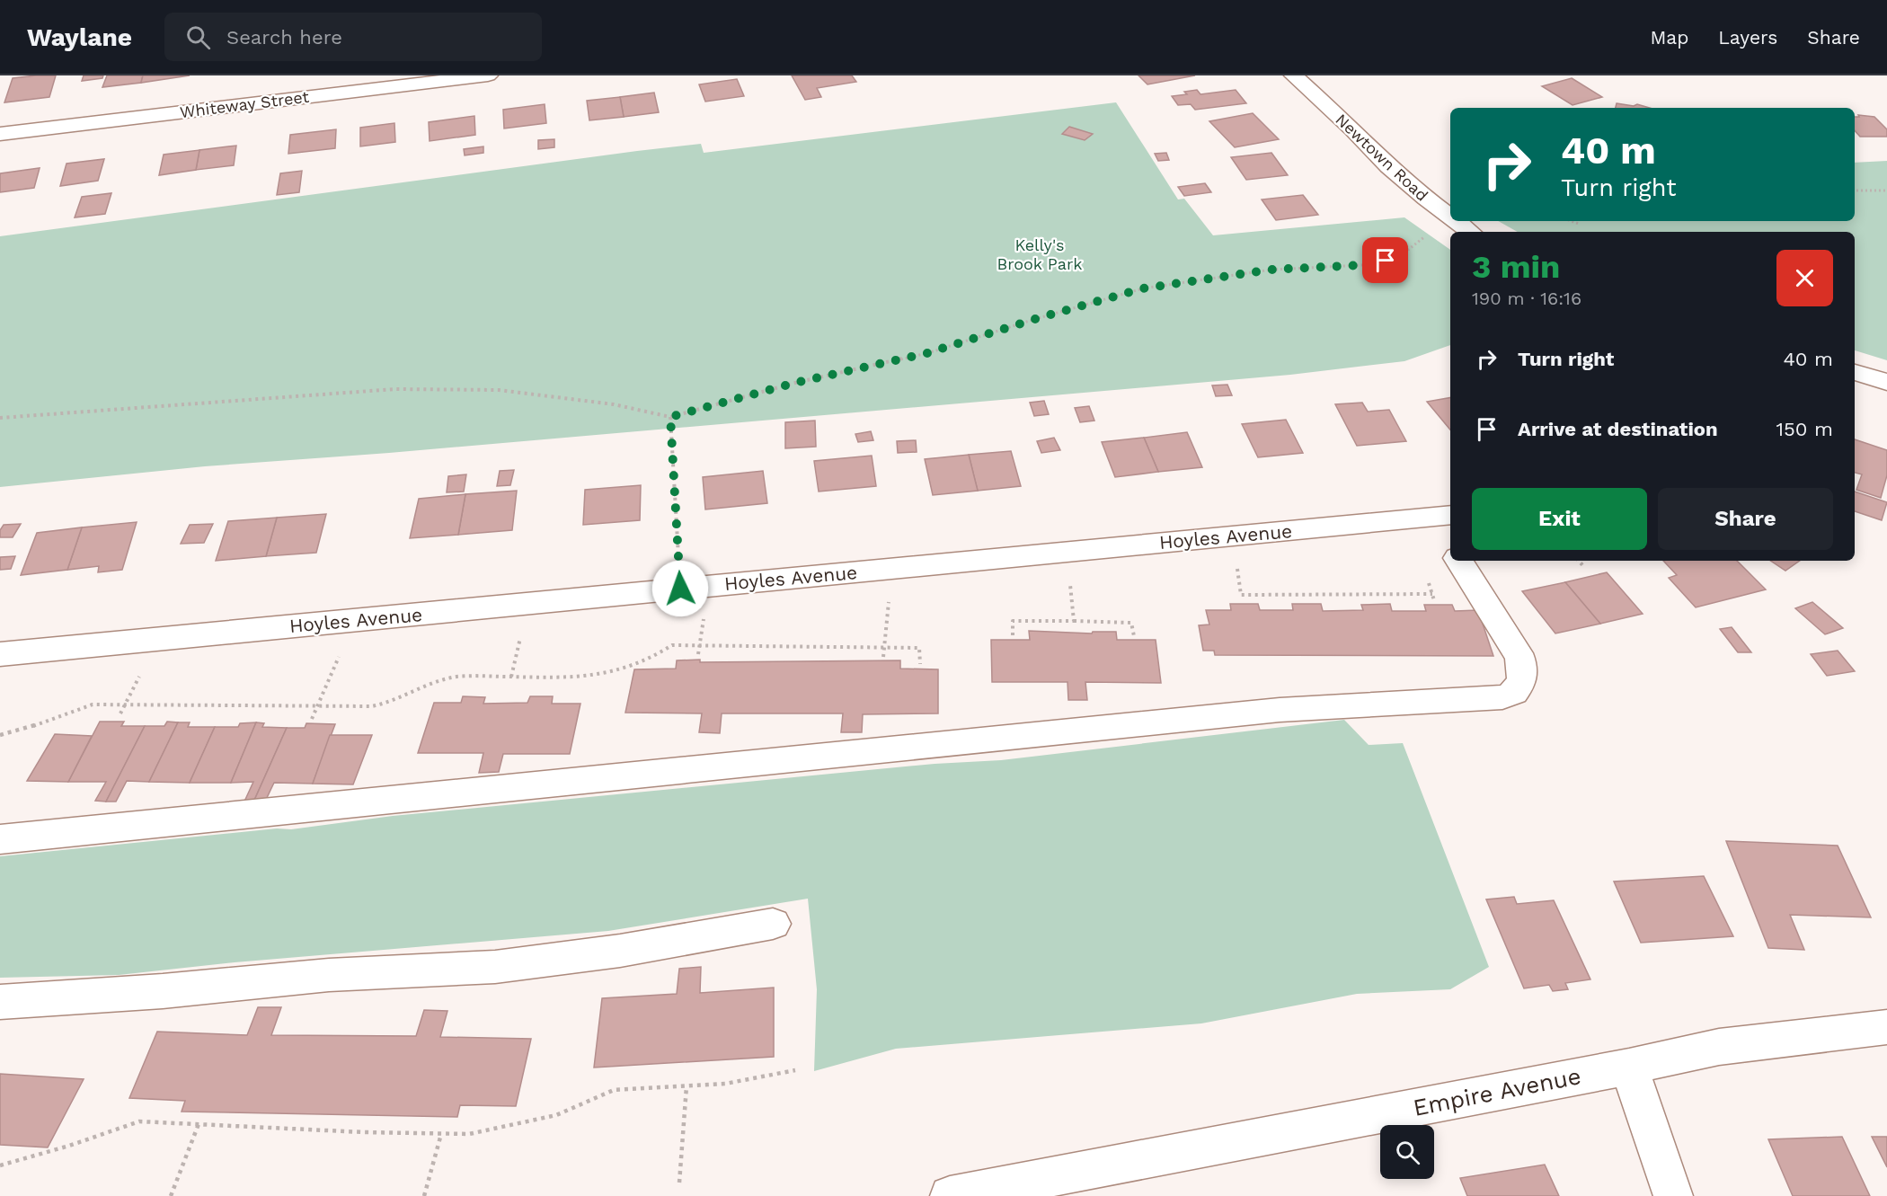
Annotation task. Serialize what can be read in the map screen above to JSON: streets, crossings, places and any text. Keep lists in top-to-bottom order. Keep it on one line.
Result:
{"streets":{"street":["Whiteway Street","Newtown Road","Hoyles Avenue","Empire Avenue"]},"parks":["Kelly's Brook Park"],"page":{"header":"Waylane","search":"Search here","nav":["Map","Layers","Share"],"turn":["40 m","Turn right"],"heading":["3 min","190 m · 16:16"],"list":[{"name":"Turn right","value":"40 m"},{"name":"Arrive at destination","value":"150 m"}],"buttons":["Exit","Share"]}}
